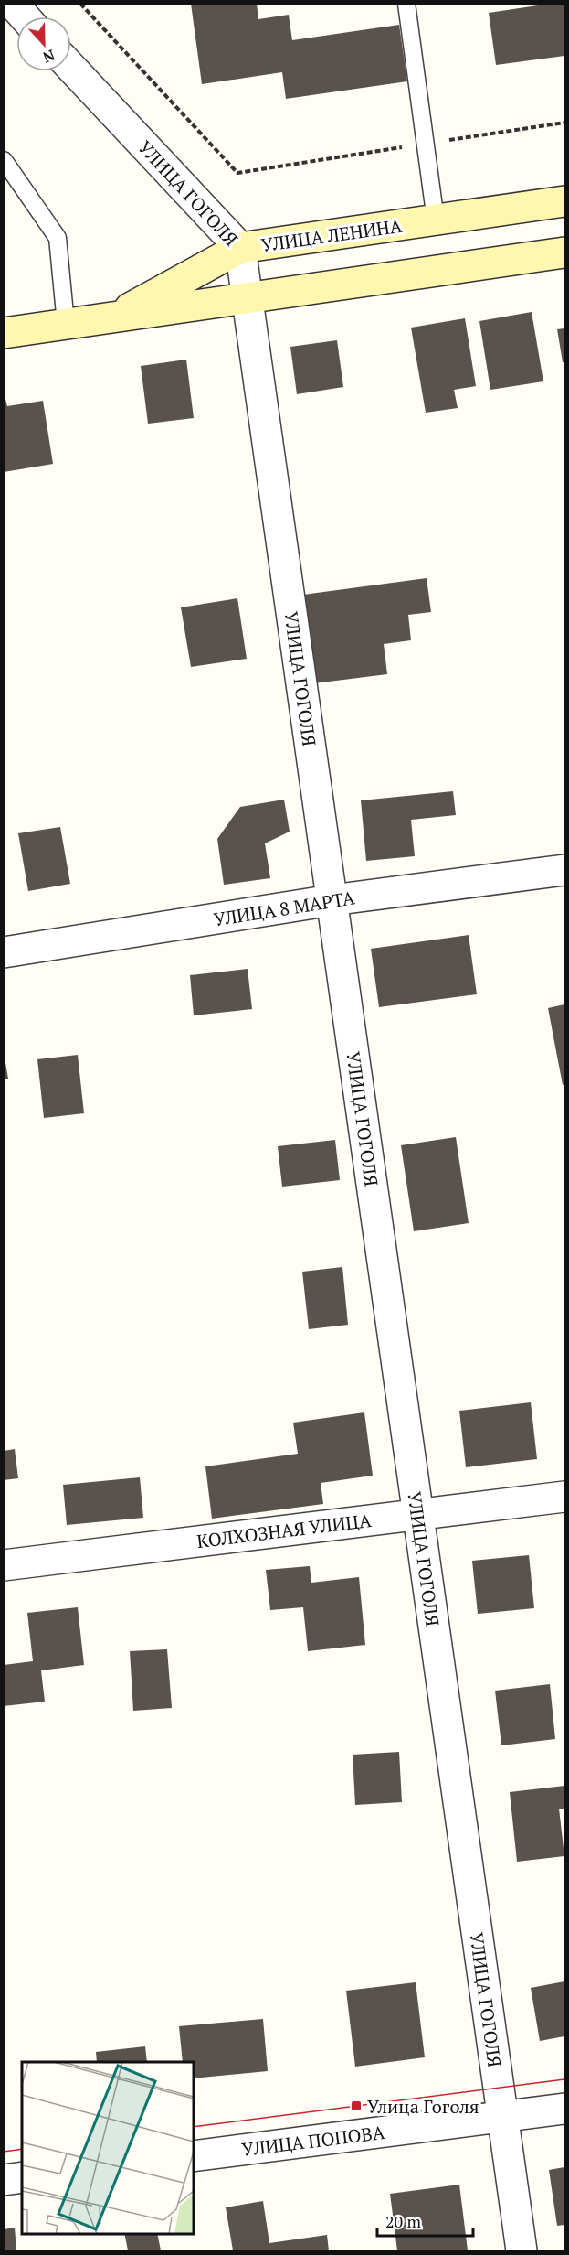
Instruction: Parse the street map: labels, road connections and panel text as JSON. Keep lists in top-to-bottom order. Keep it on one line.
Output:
{"streets":{"main road":["УЛИЦА ЛЕНИНА"],"street":["УЛИЦА ГОГОЛЯ","УЛИЦА 8 МАРТА","КОЛХОЗНАЯ УЛИЦА","УЛИЦА ПОПОВА"]},"crossings":[["УЛИЦА ГОГОЛЯ","УЛИЦА ЛЕНИНА"],["УЛИЦА ГОГОЛЯ","УЛИЦА 8 МАРТА"],["УЛИЦА ГОГОЛЯ","КОЛХОЗНАЯ УЛИЦА"],["УЛИЦА ГОГОЛЯ","УЛИЦА ПОПОВА"]],"places":{"transit":["Улица Гоголя"]},"scale_bar":"20 m","north":"bottom"}
